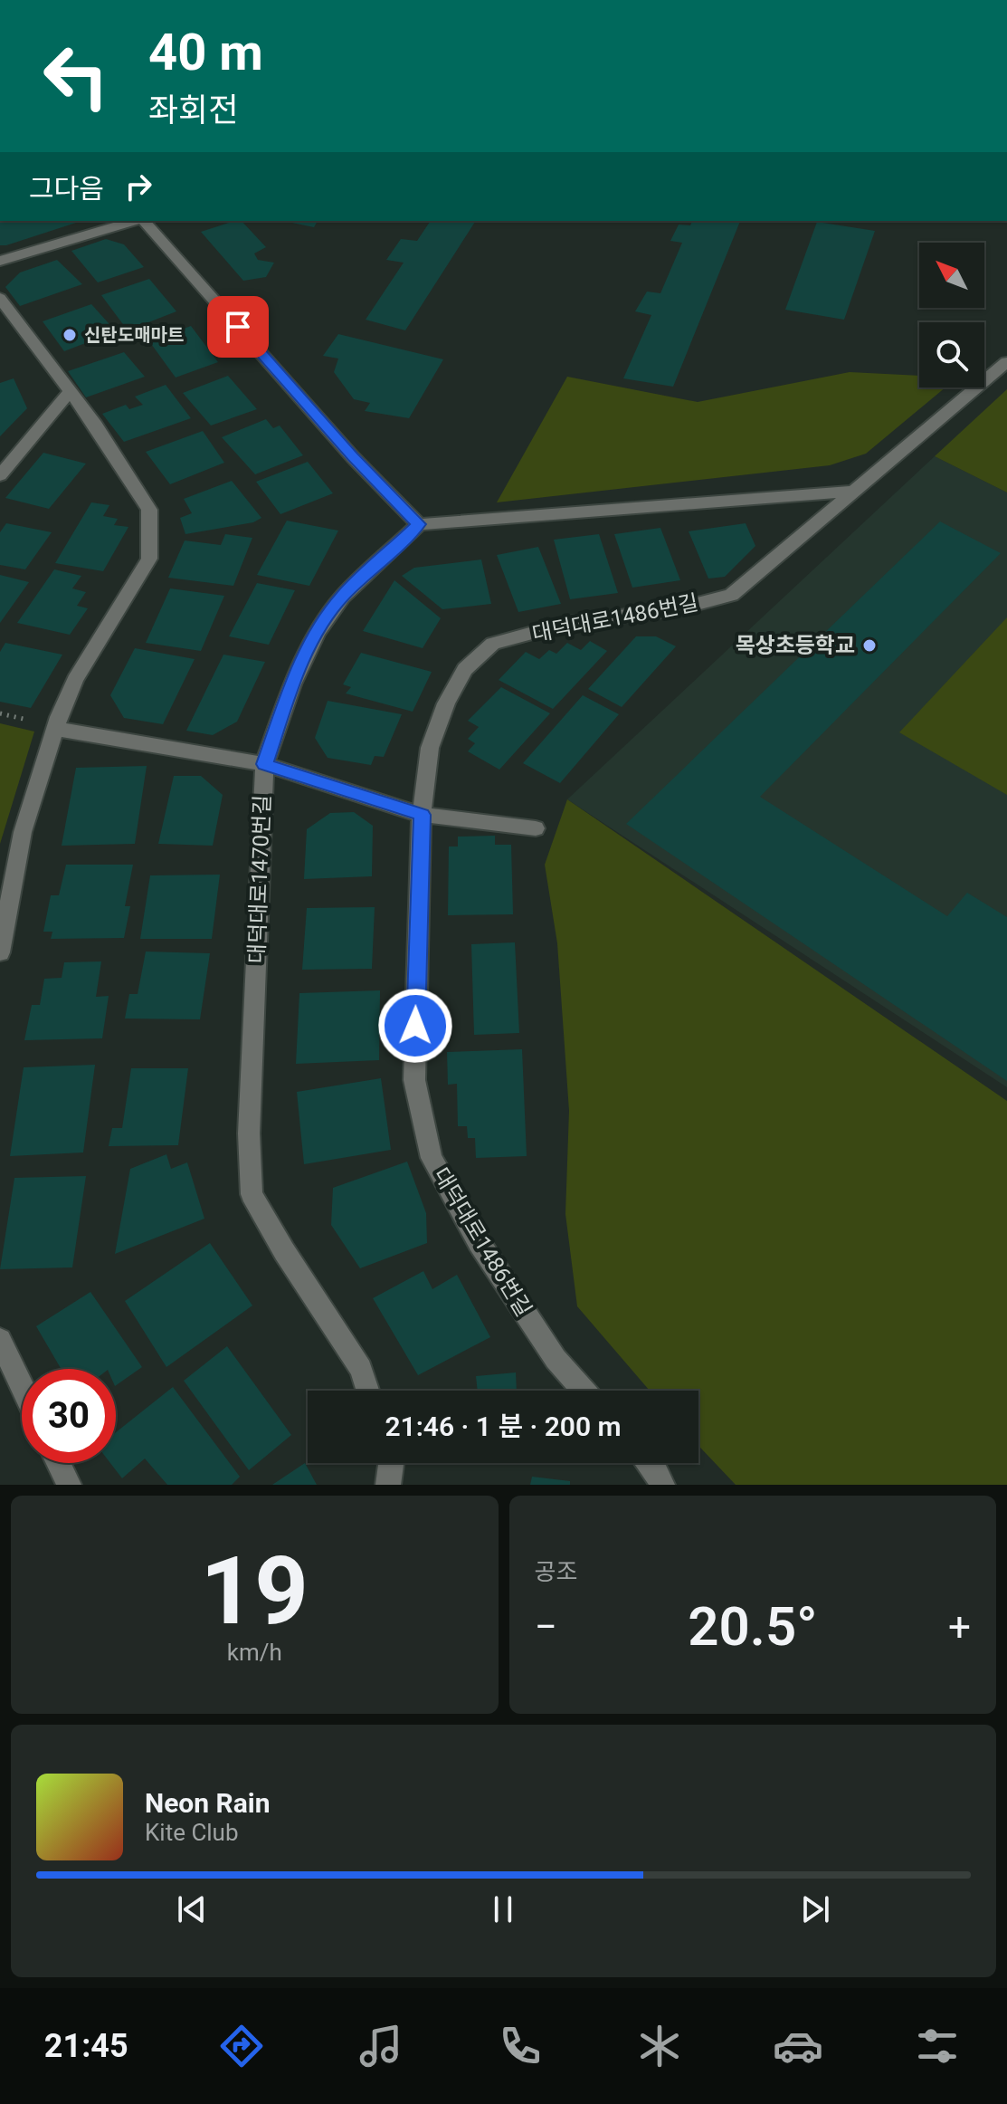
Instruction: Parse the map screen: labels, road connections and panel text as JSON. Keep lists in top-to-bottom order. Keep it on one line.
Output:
{"streets":{"street":["대덕대로1486번길","대덕대로1470번길"]},"places":["신탄도매마트","목상초등학교"],"north":"top left","page":{"turn":["40 m","좌회전"],"then":"그다음","limit":"30","trip":"21:46 · 1 분 · 200 m","tile":[["19","km/h"],"공조"],"heat":["−","20.5°","+"],"song":["Neon Rain","Kite Club"],"tabs":"21:45"}}
